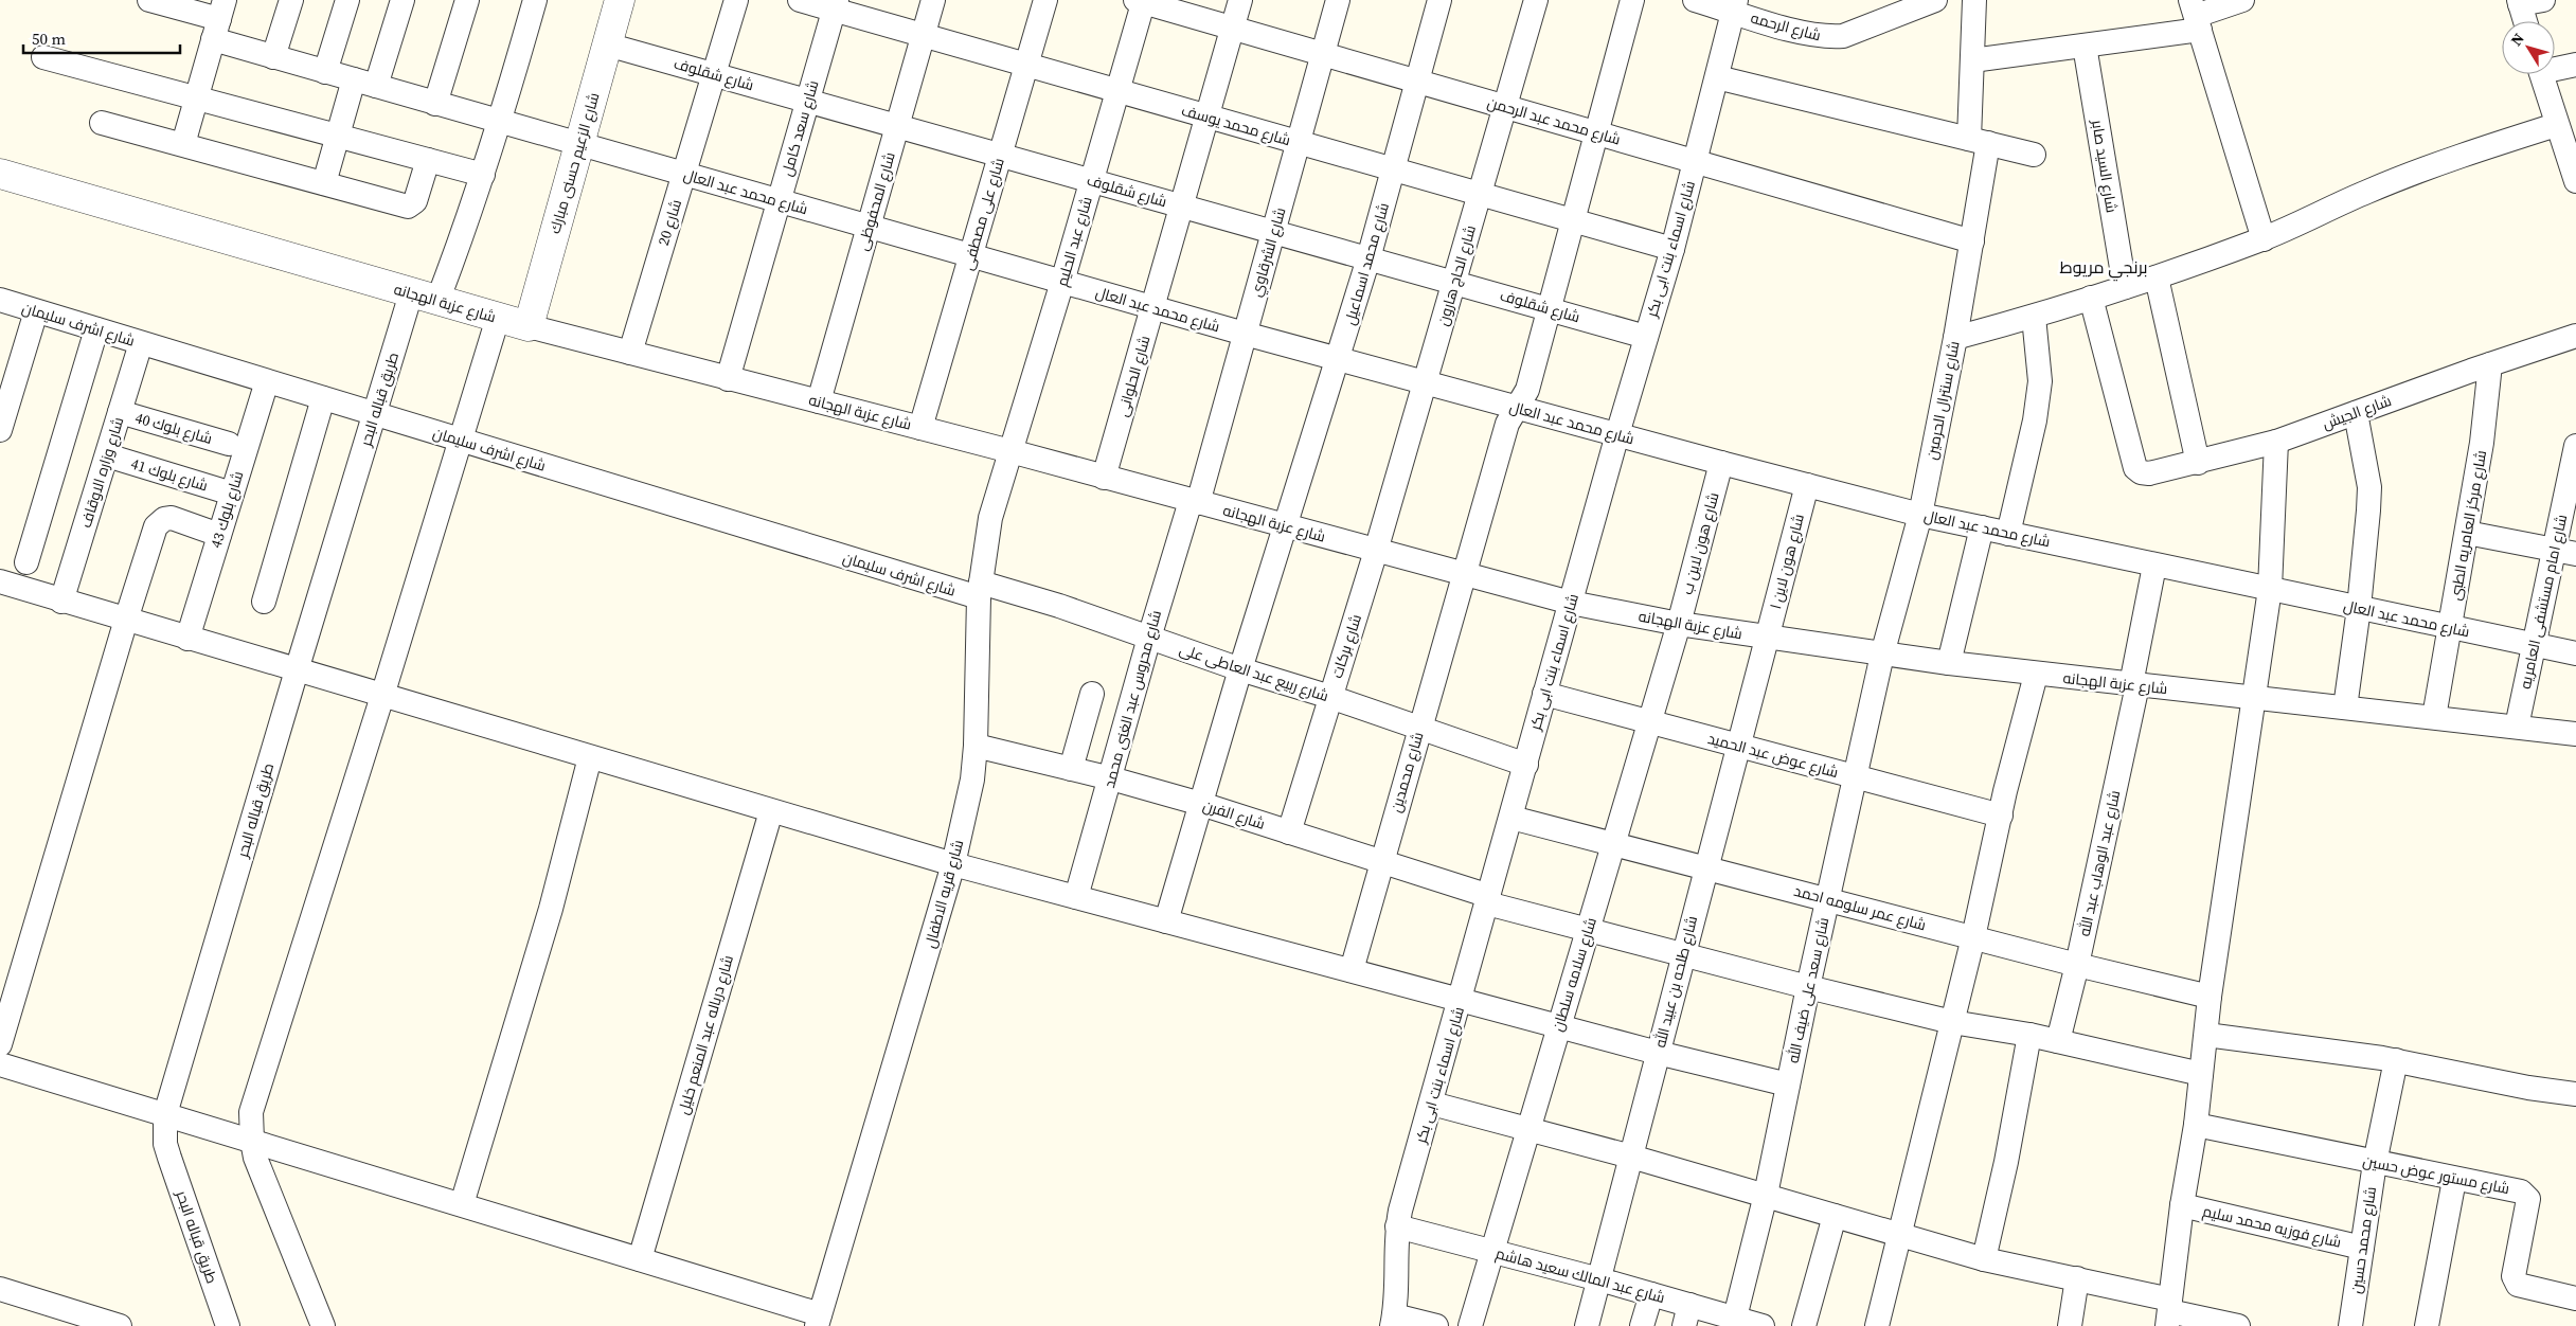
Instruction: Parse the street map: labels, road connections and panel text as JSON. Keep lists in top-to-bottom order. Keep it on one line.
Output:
{"streets":{"street":["شارع الرحمه","شارع شقلوف","شارع محمد عبد الرحمن","شارع محمد يوسف","شارع سعد كامل","شارع الزعيم حسنى مبارك","شارع السيد صابر","شارع محمد عبد العال","شارع المحفوظى","شارع على مصطفى","شارع 20","شارع عبد الحليم","شارع اسماء بنت ابى بكر","شارع الشرقاوي","شارع محمد اسماعيل","شارع الحاج هارون","شارع عزبة الهجانه","شارع اشرف سليمان","شارع الحلوانى","طريق قباله البحر","شارع سنترال الحرمين","شارع الجيش","شارع بلوك 40","شارع وزاره الاوقاف","شارع بلوك 41","شارع بلوك 43","شارع مركز العامريه الطبى","شارع هون لاين ب","شارع هون لاين ا","شارع امام مستشفى العامريه","شارع بركات","شارع ربيع عبد العاطى على","شارع محروس عبد الغنى محمد","شارع عوض عبد الحميد","شارع محمدين","شارع الفرن","شارع عبد الوهاب عبد الله","شارع قريه الاطفال","شارع عمر سلومه احمد","شارع سلامه سلطان","شارع طلحه بن عبيد الله","شارع سعد على ضيف الله","شارع درباله عبد المنعم خليل","شارع مستور عوض حسين","شارع فوزيه محمد سليم","شارع محمد حسين","شارع عبد المالك سعيد هاشم"]},"crossings":[["شارع الرحمه","شارع اسماء بنت ابى بكر"],["شارع شقلوف","شارع سعد كامل"],["شارع شقلوف","شارع الزعيم حسنى مبارك"],["شارع شقلوف","شارع المحفوظى"],["شارع شقلوف","شارع على مصطفى"],["شارع شقلوف","شارع 20"],["شارع شقلوف","شارع عبد الحليم"],["شارع شقلوف","شارع اسماء بنت ابى بكر"],["شارع شقلوف","شارع الشرقاوي"],["شارع شقلوف","شارع محمد اسماعيل"],["شارع شقلوف","شارع الحاج هارون"],["شارع شقلوف","شارع الحلوانى"],["شارع شقلوف","شارع محمدين"],["شارع محمد عبد الرحمن","شارع عبد الحليم"],["شارع محمد عبد الرحمن","شارع اسماء بنت ابى بكر"],["شارع محمد عبد الرحمن","شارع الشرقاوي"],["شارع محمد عبد الرحمن","شارع محمد اسماعيل"],["شارع محمد عبد الرحمن","شارع الحاج هارون"],["شارع محمد عبد الرحمن","شارع الحلوانى"],["شارع محمد عبد الرحمن","شارع سنترال الحرمين"],["شارع محمد عبد الرحمن","شارع محمدين"],["شارع محمد يوسف","شارع سعد كامل"],["شارع محمد يوسف","شارع المحفوظى"],["شارع محمد يوسف","شارع على مصطفى"],["شارع محمد يوسف","شارع عبد الحليم"],["شارع محمد يوسف","شارع اسماء بنت ابى بكر"],["شارع محمد يوسف","شارع الشرقاوي"],["شارع محمد يوسف","شارع محمد اسماعيل"],["شارع محمد يوسف","شارع الحاج هارون"],["شارع محمد يوسف","شارع الحلوانى"],["شارع محمد يوسف","شارع محمدين"],["شارع سعد كامل","شارع محمد عبد العال"],["شارع سعد كامل","شارع عزبة الهجانه"],["شارع الزعيم حسنى مبارك","شارع محمد عبد العال"],["شارع الزعيم حسنى مبارك","شارع عزبة الهجانه"],["شارع محمد عبد العال","شارع المحفوظى"],["شارع محمد عبد العال","شارع على مصطفى"],["شارع محمد عبد العال","شارع 20"],["شارع محمد عبد العال","شارع عبد الحليم"],["شارع محمد عبد العال","شارع اسماء بنت ابى بكر"],["شارع محمد عبد العال","شارع الشرقاوي"],["شارع محمد عبد العال","شارع محمد اسماعيل"],["شارع محمد عبد العال","شارع الحاج هارون"],["شارع محمد عبد العال","شارع الحلوانى"],["شارع محمد عبد العال","طريق قباله البحر"],["شارع محمد عبد العال","شارع سنترال الحرمين"],["شارع محمد عبد العال","شارع مركز العامريه الطبى"],["شارع محمد عبد العال","شارع هون لاين ب"],["شارع محمد عبد العال","شارع هون لاين ا"],["شارع محمد عبد العال","شارع امام مستشفى العامريه"],["شارع محمد عبد العال","شارع محمدين"],["شارع محمد عبد العال","شارع عبد الوهاب عبد الله"],["شارع المحفوظى","شارع عزبة الهجانه"],["شارع على مصطفى","شارع عزبة الهجانه"],["شارع 20","شارع عزبة الهجانه"],["شارع عبد الحليم","شارع عزبة الهجانه"],["شارع عبد الحليم","شارع قريه الاطفال"],["شارع اسماء بنت ابى بكر","شارع عزبة الهجانه"],["شارع اسماء بنت ابى بكر","شارع ربيع عبد العاطى على"],["شارع اسماء بنت ابى بكر","شارع عوض عبد الحميد"],["شارع اسماء بنت ابى بكر","شارع الفرن"],["شارع اسماء بنت ابى بكر","شارع عمر سلومه احمد"],["شارع اسماء بنت ابى بكر","شارع عبد المالك سعيد هاشم"],["شارع الشرقاوي","شارع عزبة الهجانه"],["شارع الشرقاوي","شارع محروس عبد الغنى محمد"],["شارع محمد اسماعيل","شارع عزبة الهجانه"],["شارع محمد اسماعيل","شارع ربيع عبد العاطى على"],["شارع محمد اسماعيل","شارع الفرن"],["شارع الحاج هارون","شارع عزبة الهجانه"],["شارع الحاج هارون","شارع بركات"],["شارع عزبة الهجانه","شارع الحلوانى"],["شارع عزبة الهجانه","طريق قباله البحر"],["شارع عزبة الهجانه","شارع سنترال الحرمين"],["شارع عزبة الهجانه","شارع مركز العامريه الطبى"],["شارع عزبة الهجانه","شارع هون لاين ب"],["شارع عزبة الهجانه","شارع هون لاين ا"],["شارع عزبة الهجانه","شارع امام مستشفى العامريه"],["شارع عزبة الهجانه","شارع بركات"],["شارع عزبة الهجانه","شارع محروس عبد الغنى محمد"],["شارع عزبة الهجانه","شارع محمدين"],["شارع عزبة الهجانه","شارع عبد الوهاب عبد الله"],["شارع عزبة الهجانه","شارع قريه الاطفال"],["شارع عزبة الهجانه","شارع سلامه سلطان"],["شارع عزبة الهجانه","شارع طلحه بن عبيد الله"],["شارع عزبة الهجانه","شارع سعد على ضيف الله"],["شارع اشرف سليمان","طريق قباله البحر"],["شارع اشرف سليمان","شارع وزاره الاوقاف"],["شارع اشرف سليمان","شارع بلوك 43"],["شارع اشرف سليمان","شارع ربيع عبد العاطى على"],["شارع اشرف سليمان","شارع قريه الاطفال"],["شارع سنترال الحرمين","شارع سعد على ضيف الله"],["شارع الجيش","شارع مركز العامريه الطبى"],["شارع بلوك 40","شارع وزاره الاوقاف"],["شارع وزاره الاوقاف","شارع بلوك 41"],["شارع بلوك 41","شارع بلوك 43"],["شارع هون لاين ب","شارع سلامه سلطان"],["شارع هون لاين ا","شارع طلحه بن عبيد الله"],["شارع بركات","شارع ربيع عبد العاطى على"],["شارع بركات","شارع الفرن"],["شارع ربيع عبد العاطى على","شارع محروس عبد الغنى محمد"],["شارع ربيع عبد العاطى على","شارع محمدين"],["شارع ربيع عبد العاطى على","شارع قريه الاطفال"],["شارع محروس عبد الغنى محمد","شارع الفرن"],["شارع عوض عبد الحميد","شارع سلامه سلطان"],["شارع عوض عبد الحميد","شارع طلحه بن عبيد الله"],["شارع عوض عبد الحميد","شارع سعد على ضيف الله"],["شارع محمدين","شارع الفرن"],["شارع الفرن","شارع عبد الوهاب عبد الله"],["شارع الفرن","شارع قريه الاطفال"],["شارع الفرن","شارع سلامه سلطان"],["شارع الفرن","شارع طلحه بن عبيد الله"],["شارع الفرن","شارع سعد على ضيف الله"],["شارع عبد الوهاب عبد الله","شارع عمر سلومه احمد"],["شارع عمر سلومه احمد","شارع سلامه سلطان"],["شارع عمر سلومه احمد","شارع طلحه بن عبيد الله"],["شارع عمر سلومه احمد","شارع سعد على ضيف الله"],["شارع سلامه سلطان","شارع عبد المالك سعيد هاشم"],["شارع طلحه بن عبيد الله","شارع عبد المالك سعيد هاشم"],["شارع سعد على ضيف الله","شارع عبد المالك سعيد هاشم"],["شارع مستور عوض حسين","شارع محمد حسين"],["شارع فوزيه محمد سليم","شارع محمد حسين"]],"districts":["برنجي مريوط"],"scale_bar":"50 m","north":"top left"}
